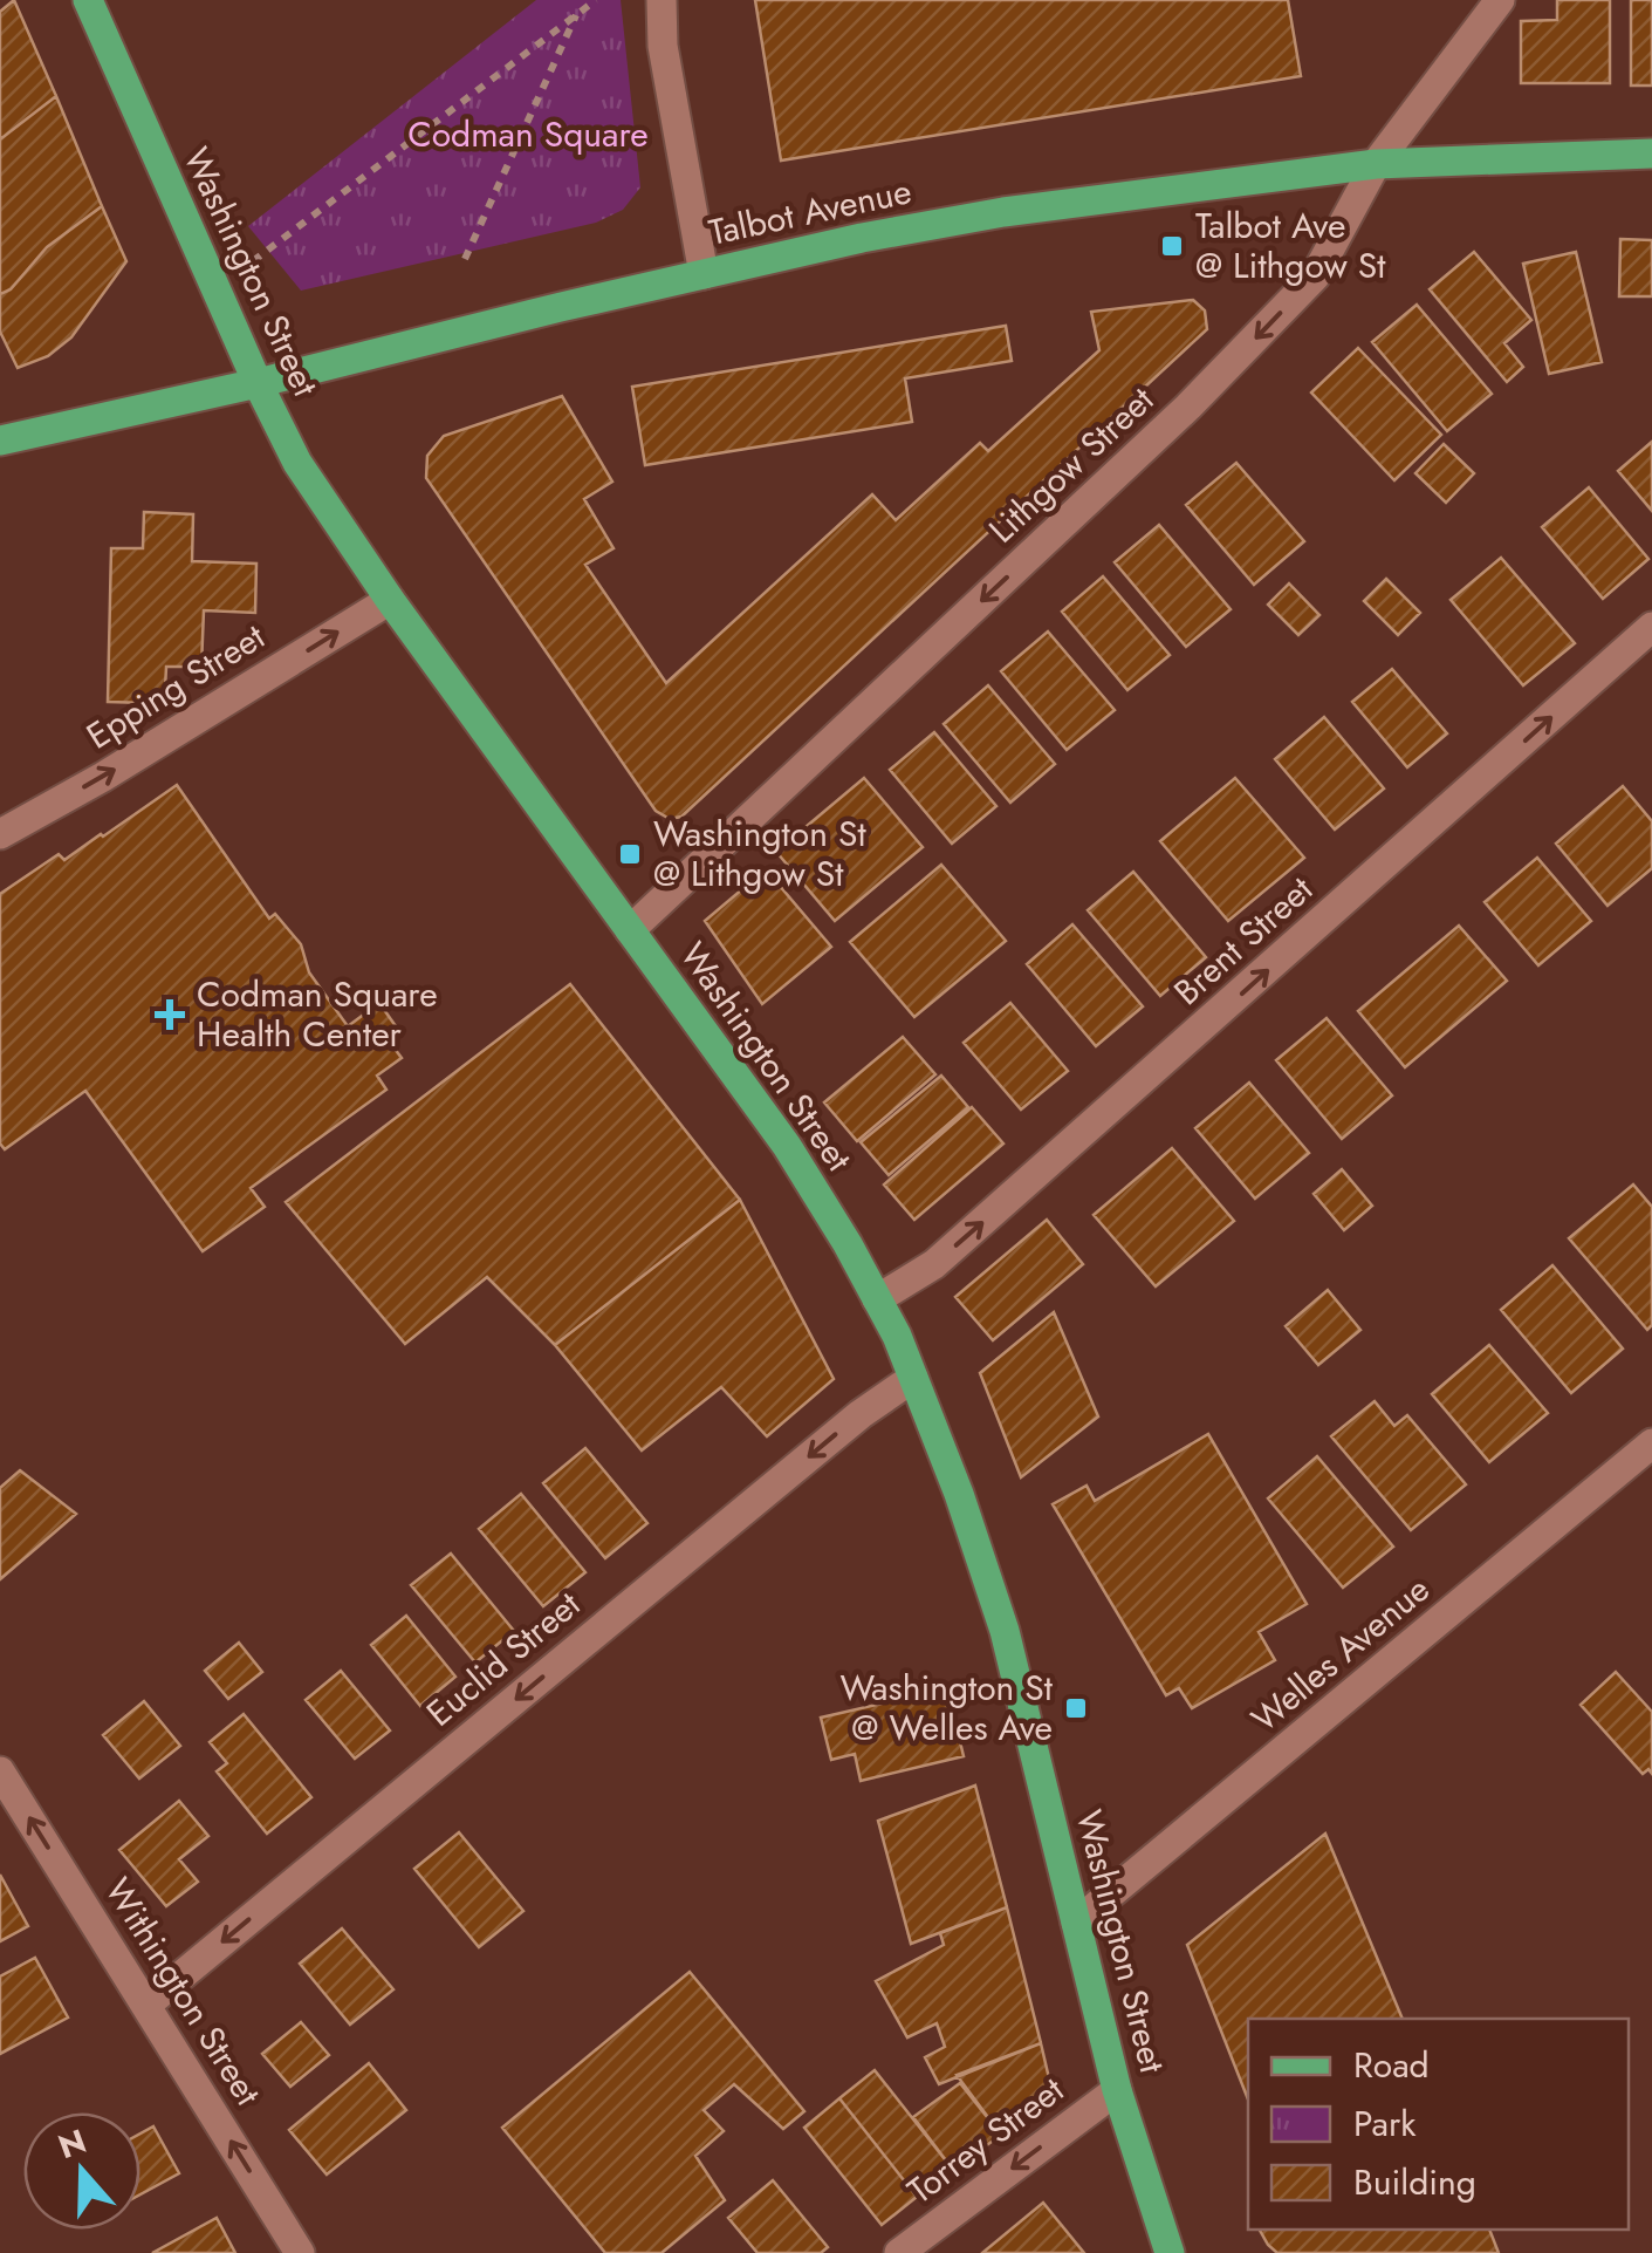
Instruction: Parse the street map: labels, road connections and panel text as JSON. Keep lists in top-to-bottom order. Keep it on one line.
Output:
{"streets":{"main road":["Talbot Avenue","Washington Street"],"street":["Lithgow Street","Epping Street","Brent Street","Welles Avenue","Euclid Street","Withington Street","Torrey Street"]},"crossings":[["Talbot Avenue","Washington Street"],["Talbot Avenue","Lithgow Street"],["Washington Street","Lithgow Street"],["Washington Street","Epping Street"],["Washington Street","Brent Street"],["Washington Street","Welles Avenue"],["Washington Street","Euclid Street"],["Washington Street","Torrey Street"],["Euclid Street","Withington Street"]],"one_way":["Lithgow Street","Epping Street","Brent Street","Euclid Street","Withington Street","Torrey Street"],"parks":["Codman Square"],"places":{"transit":["Talbot Ave @ Lithgow St","Washington St @ Lithgow St","Washington St @ Welles Ave"],"health":["Codman Square Health Center"]},"legend":["Road","Park","Building"],"north":"top"}
